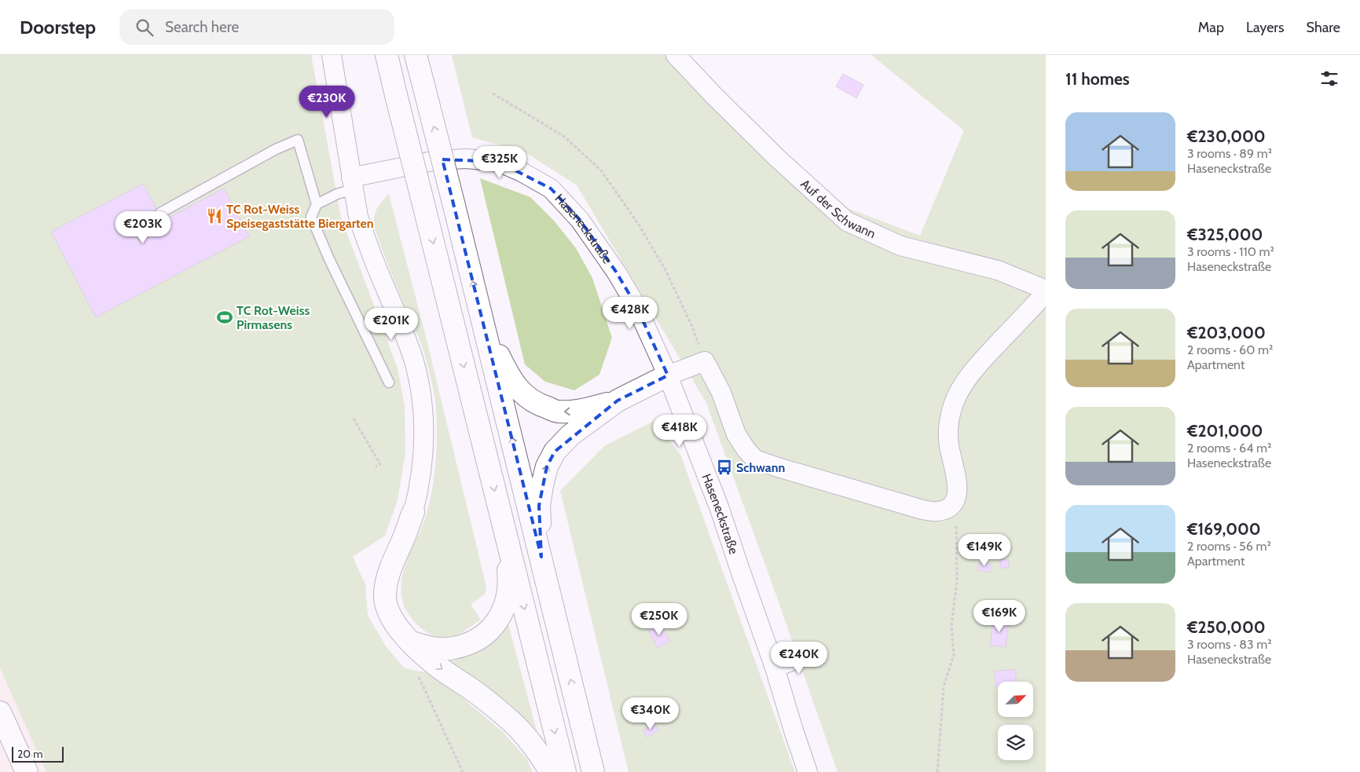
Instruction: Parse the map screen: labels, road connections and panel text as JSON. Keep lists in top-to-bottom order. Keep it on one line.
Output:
{"streets":{"street":["Auf der Schwann","Haseneckstraße"]},"places":{"restaurant":["TC Rot-Weiss Speisegaststätte Biergarten"],"sports":["TC Rot-Weiss Pirmasens"],"bus stop":["Schwann"]},"scale_bar":"20 m","north":"top right","page":{"header":"Doorstep","search":"Search here","nav":["Map","Layers","Share"],"heading":"11 homes","price":["€230K","€325K","€203K","€428K","€201K","€418K","€149K","€169K","€250K","€240K","€340K"],"list":[{"name":"€230,000","note":"3 rooms · 89 m² · Haseneckstraße"},{"name":"€325,000","note":"3 rooms · 110 m² · Haseneckstraße"},{"name":"€203,000","note":"2 rooms · 60 m² · Apartment"},{"name":"€201,000","note":"2 rooms · 64 m² · Haseneckstraße"},{"name":"€169,000","note":"2 rooms · 56 m² · Apartment"},{"name":"€250,000","note":"3 rooms · 83 m² · Haseneckstraße"}],"scale":"20 m"}}
